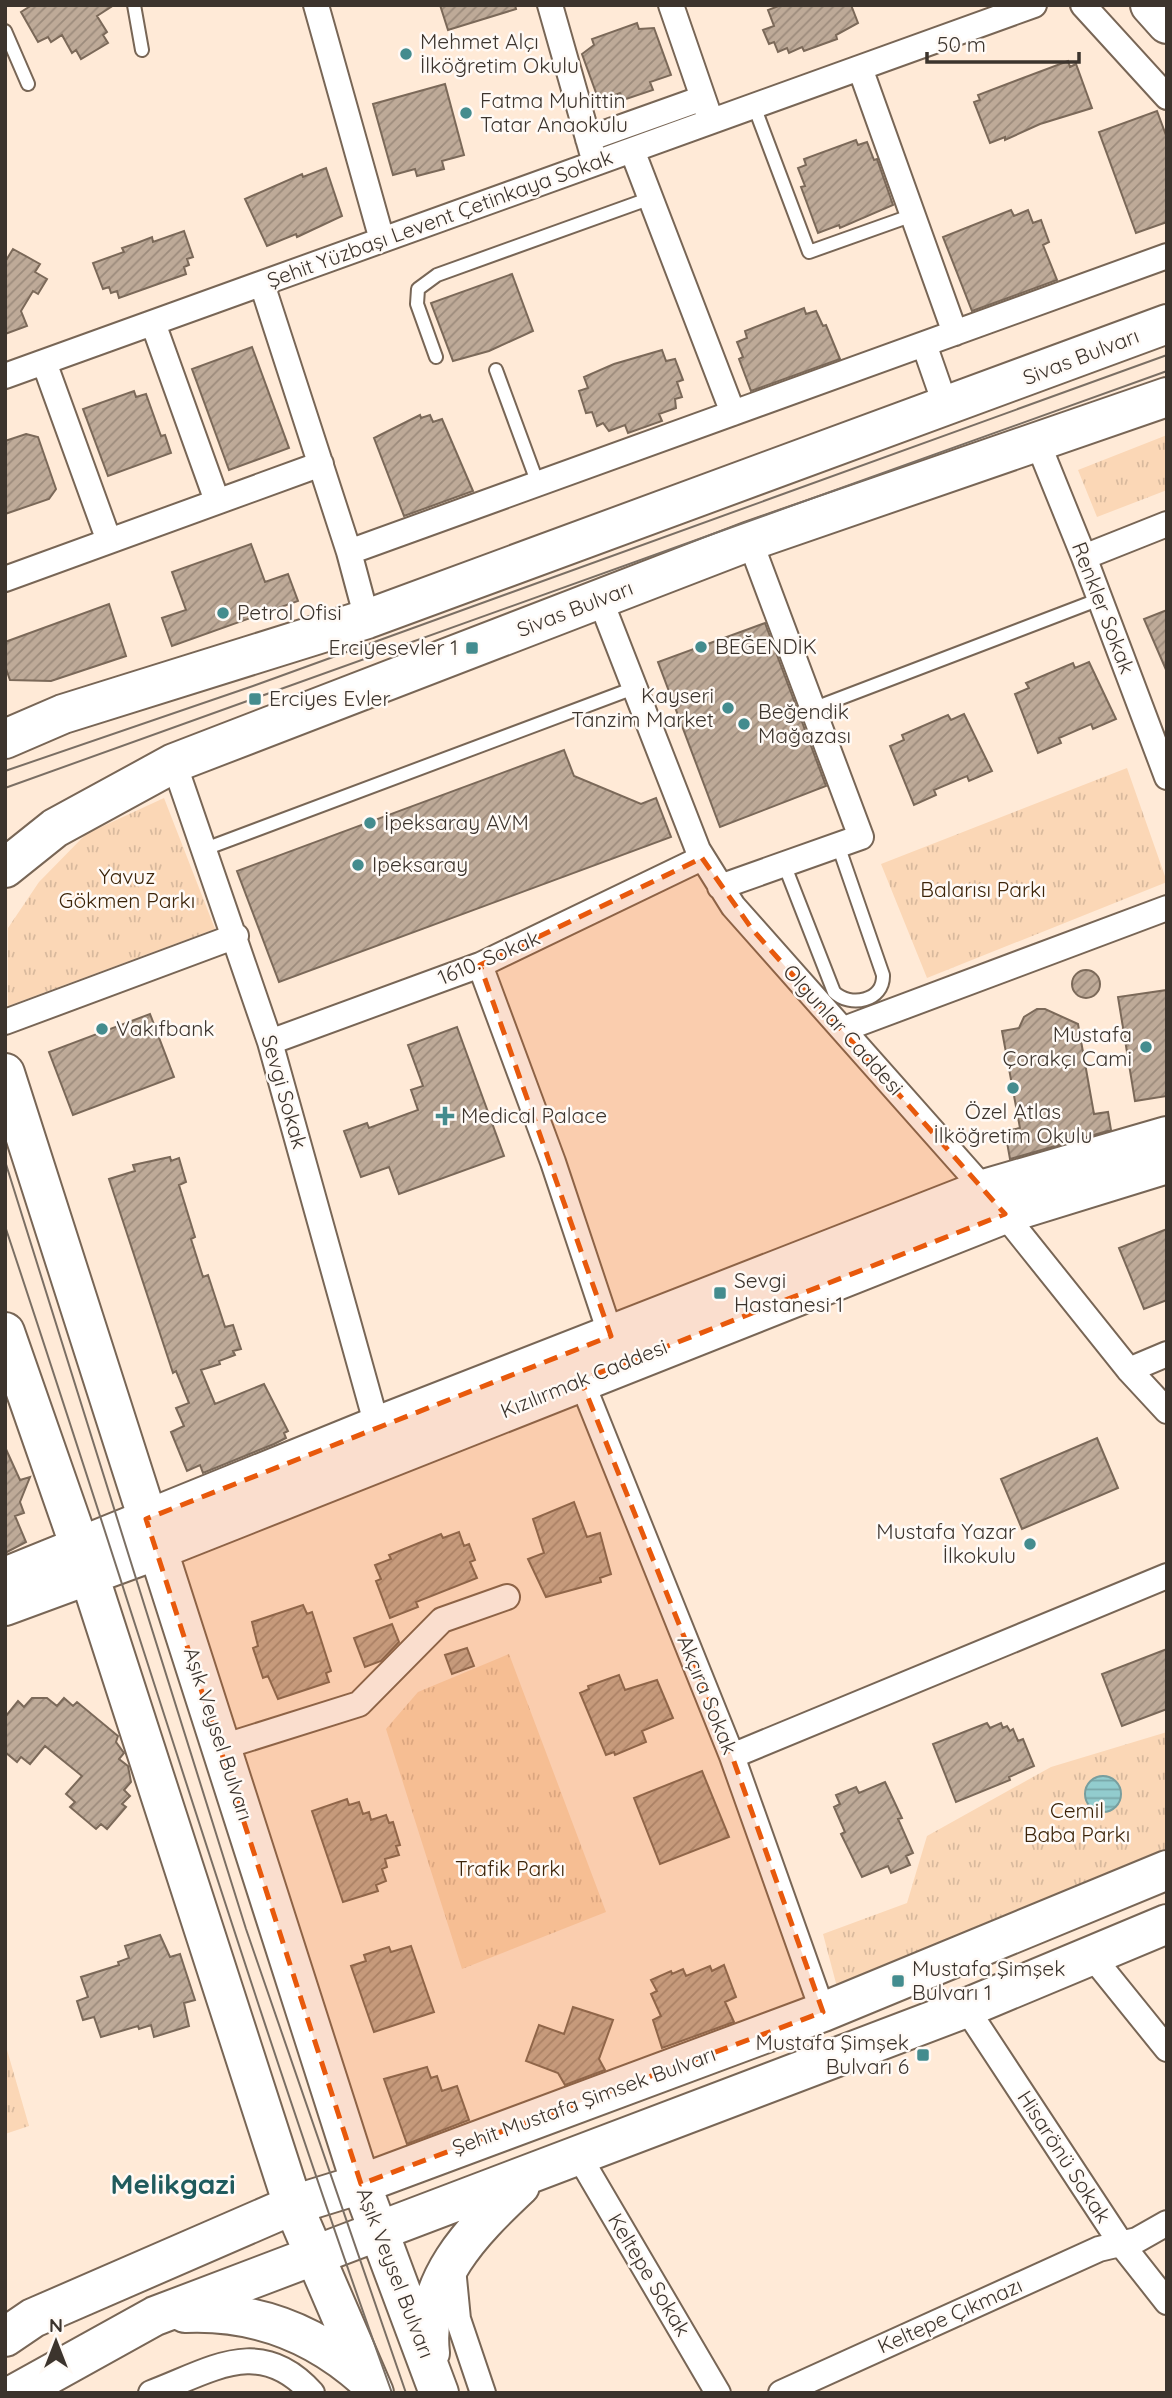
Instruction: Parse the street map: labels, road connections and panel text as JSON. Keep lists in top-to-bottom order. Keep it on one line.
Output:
{"streets":{"main road":["Sivas Bulvarı","Kızılırmak Caddesi","Aşık Veysel Bulvarı","Şehit Mustafa Şimsek Bulvarı"],"street":["Şehit Yüzbaşı Levent Çetinkaya Sokak","Renkler Sokak","1610. Sokak","Olgunlar Caddesi","Sevgi Sokak","Akçıra Sokak","Hisarönü Sokak","Keltepe Sokak","Keltepe Çıkmazı"]},"crossings":[["Sivas Bulvarı","Renkler Sokak"],["Sivas Bulvarı","Olgunlar Caddesi"],["Sivas Bulvarı","Sevgi Sokak"],["1610. Sokak","Olgunlar Caddesi"],["1610. Sokak","Sevgi Sokak"],["Olgunlar Caddesi","Kızılırmak Caddesi"],["Sevgi Sokak","Kızılırmak Caddesi"],["Kızılırmak Caddesi","Akçıra Sokak"],["Kızılırmak Caddesi","Aşık Veysel Bulvarı"],["Akçıra Sokak","Şehit Mustafa Şimsek Bulvarı"],["Aşık Veysel Bulvarı","Şehit Mustafa Şimsek Bulvarı"],["Hisarönü Sokak","Keltepe Çıkmazı"]],"districts":["Melikgazi"],"parks":["Yavuz Gökmen Parkı","Balarısı Parkı","Cemil Baba Parkı","Trafik Parkı"],"places":{"other":["Mehmet Alçı İlköğretim Okulu","Fatma Muhittin Tatar Anaokulu","Petrol Ofisi","BEĞENDİK","Kayseri Tanzim Market","Beğendik Mağazası","İpeksaray AVM","Ipeksaray","Vakıfbank","Mustafa Çorakçı Cami","Özel Atlas İlköğretim Okulu","Mustafa Yazar İlkokulu"],"transit":["Erciyesevler 1","Erciyes Evler","Sevgi Hastanesi 1","Mustafa Şimşek Bulvarı 1","Mustafa Şimşek Bulvarı 6"],"health":["Medical Palace"]},"scale_bar":"50 m","north":"top"}
